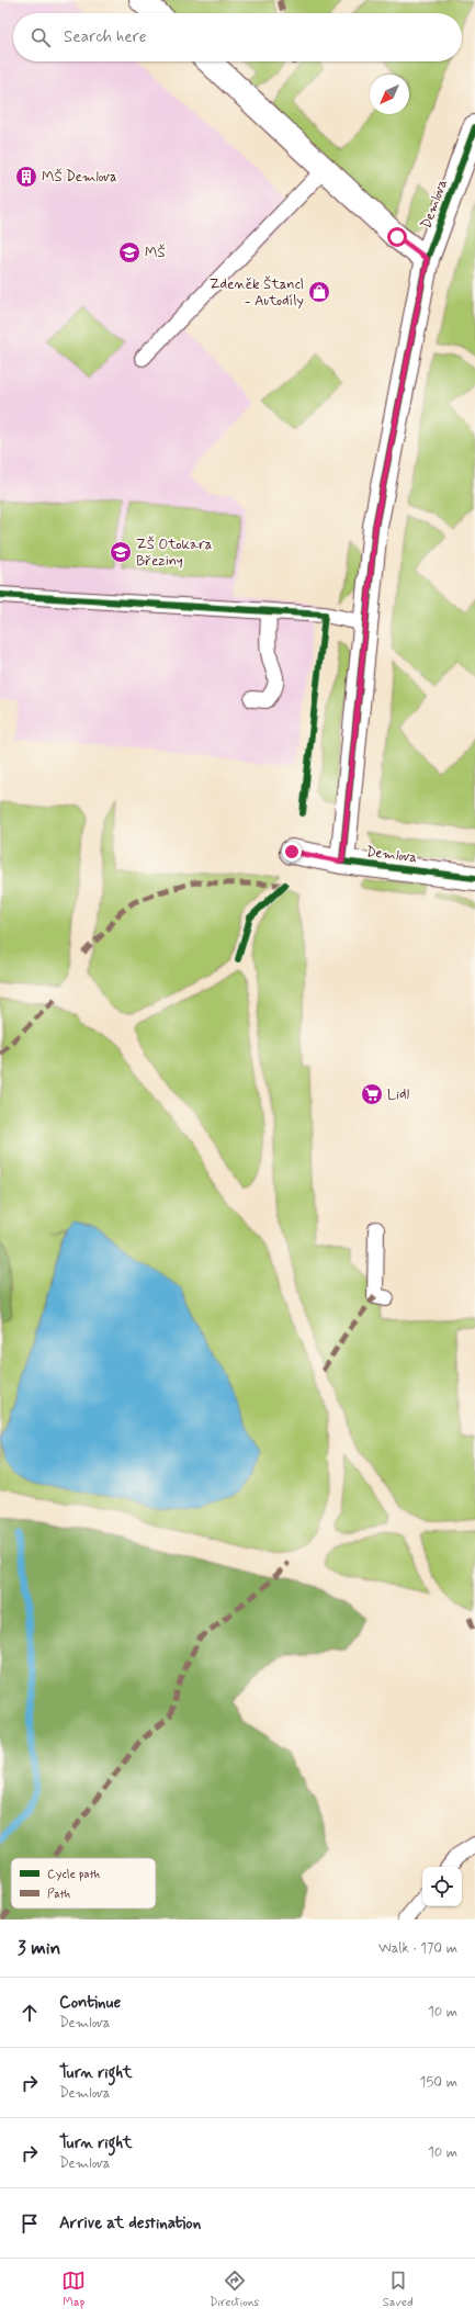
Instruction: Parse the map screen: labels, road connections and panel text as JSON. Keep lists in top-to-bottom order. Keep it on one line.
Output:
{"streets":{"street":["Demlova"]},"places":{"building":["MŠ Demlova"],"school or university":["MŠ","ZŠ Otokara Březiny"],"shop":["Zdeněk Štancl - Autodíly"],"supermarket":["Lidl"]},"legend":["Cycle path","Path"],"north":"bottom left","page":{"search":"Search here","heading":["3 min","Walk · 170 m"],"list":[["Continue","Demlova","10 m"],["Turn right","Demlova","150 m"],["Turn right","Demlova","10 m"],"Arrive at destination"],"nav":["Map","Directions","Saved"]}}
